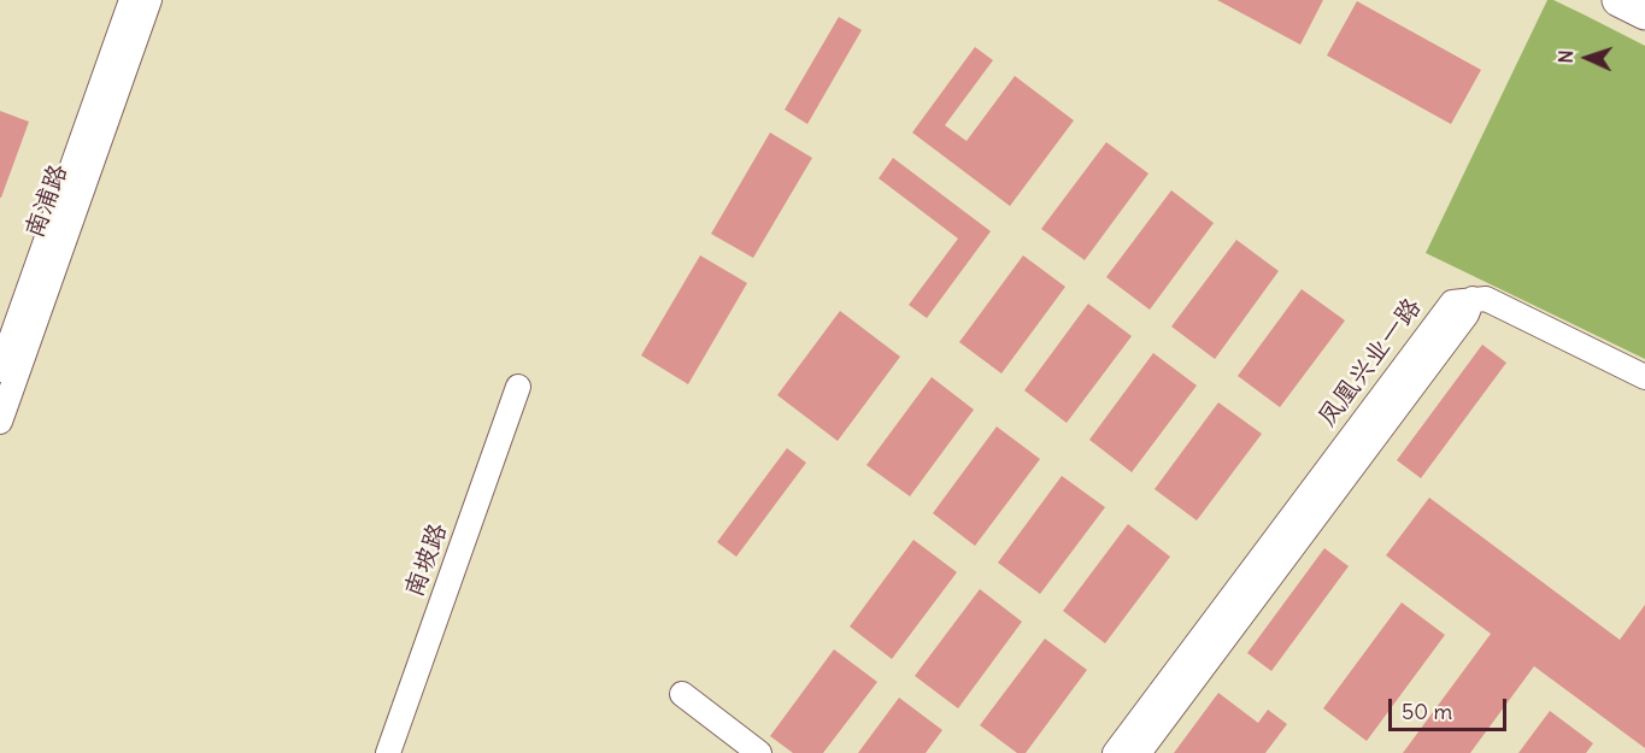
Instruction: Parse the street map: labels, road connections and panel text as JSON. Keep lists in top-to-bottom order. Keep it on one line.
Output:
{"streets":{"street":["南浦路","凤凰兴业一路","南坡路"]},"scale_bar":"50 m","north":"left"}
